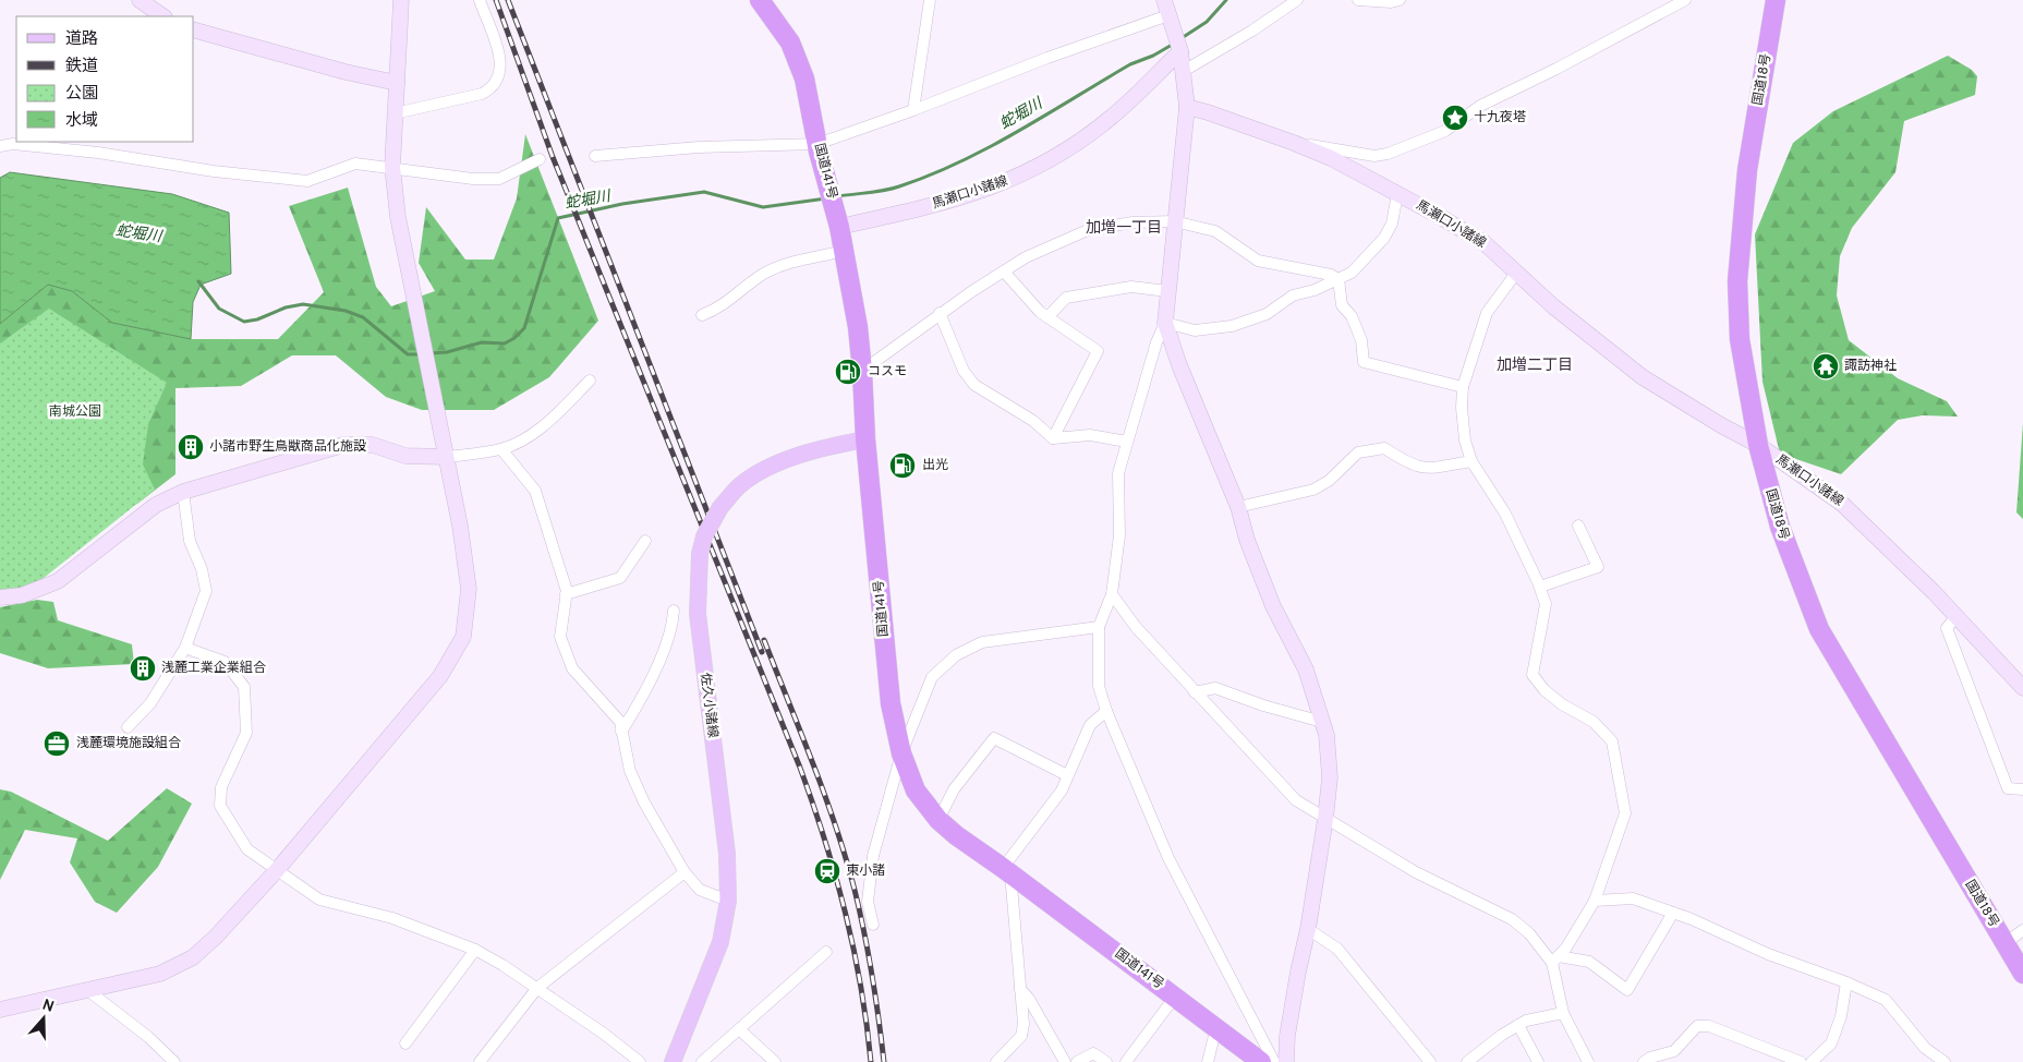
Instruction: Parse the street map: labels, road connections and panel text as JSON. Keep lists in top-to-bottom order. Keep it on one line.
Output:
{"streets":{"highway":["国道18号","国道141号"],"main road":["佐久小諸線"],"street":["馬瀬口小諸線"]},"crossings":[["国道18号","馬瀬口小諸線"],["国道141号","馬瀬口小諸線"],["国道141号","佐久小諸線"]],"districts":["加増一丁目","加増二丁目"],"water":["蛇堀川"],"parks":["南城公園"],"places":{"place":["十九夜塔"],"temple":["諏訪神社"],"fuel station":["コスモ","出光"],"building":["小諸市野生鳥獣商品化施設","浅麓工業企業組合"],"office":["浅麓環境施設組合"],"station":["東小諸"]},"legend":["道路","鉄道","公園","水域"],"north":"top"}
